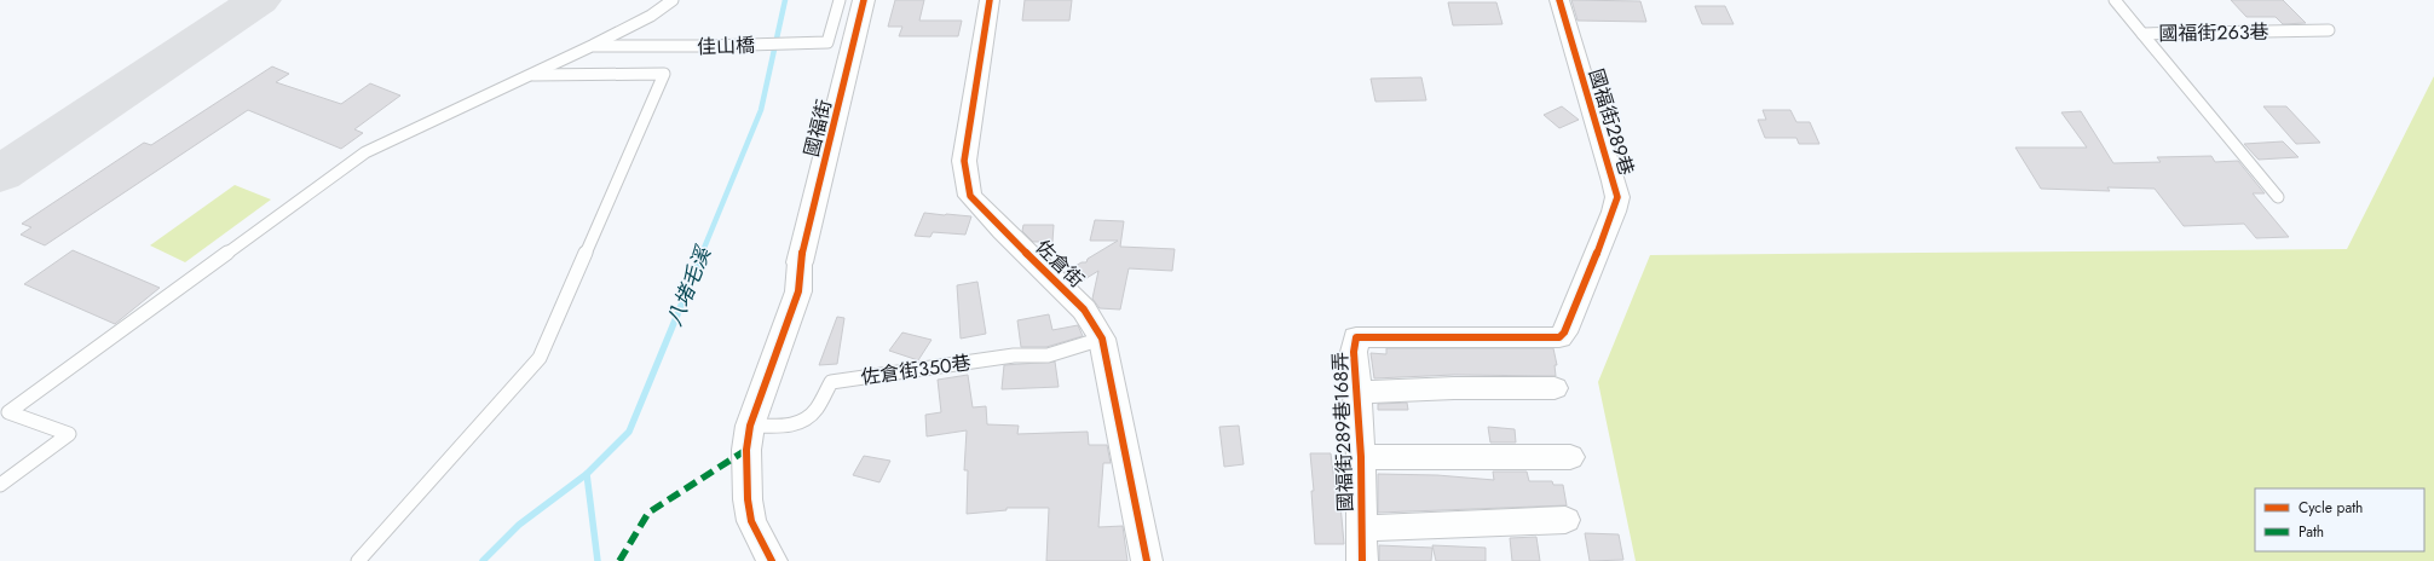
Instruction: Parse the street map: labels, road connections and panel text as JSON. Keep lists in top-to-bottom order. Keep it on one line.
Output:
{"streets":{"street":["國福街289巷","國福街","佐倉街","國福街289巷168弄"],"lane":["國福街263巷","佳山橋","佐倉街350巷"]},"crossings":[["國福街289巷","國福街289巷168弄"],["佐倉街","佐倉街350巷"]],"water":["八堵毛溪"],"legend":["Cycle path","Path"]}
